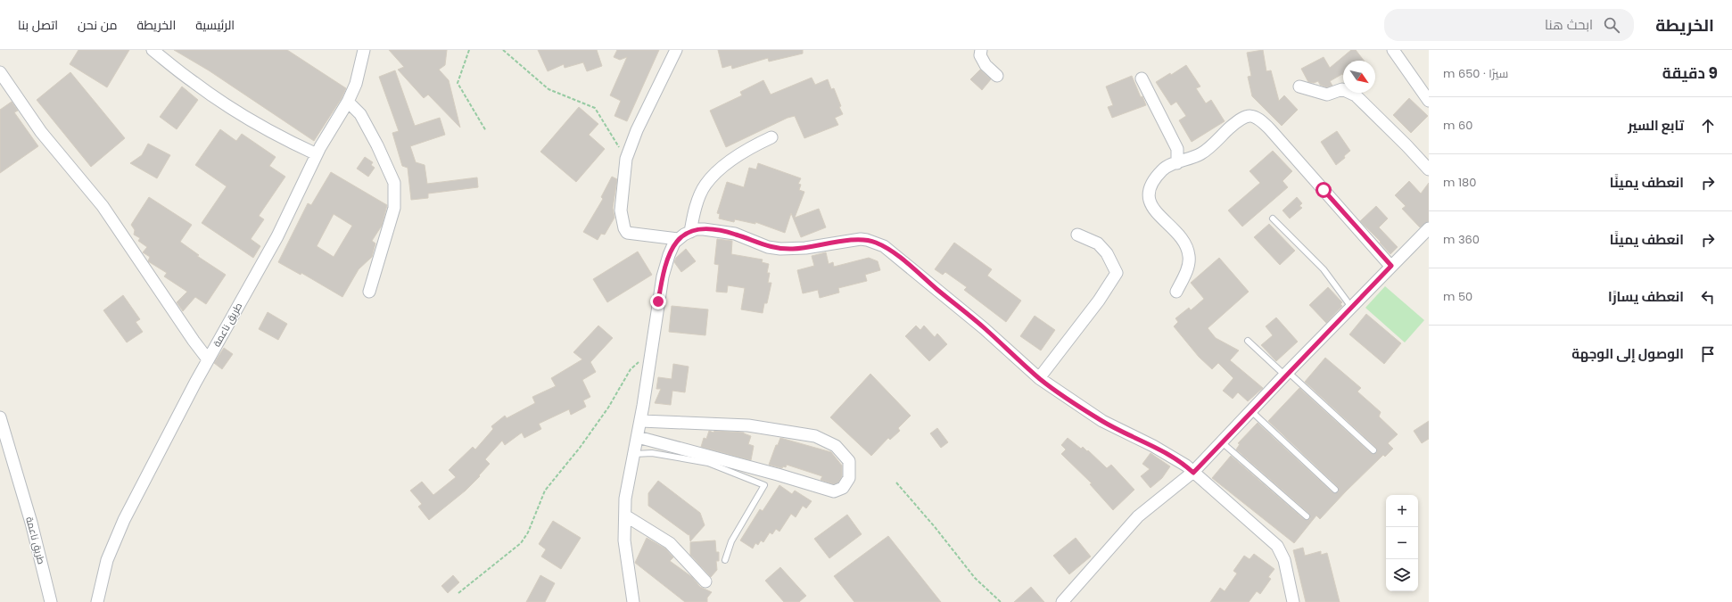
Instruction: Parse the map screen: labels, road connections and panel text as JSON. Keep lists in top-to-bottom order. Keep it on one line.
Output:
{"streets":{"street":["طريق ناعمة"]},"north":"bottom right","page":{"header":"الخريطة","search":"ابحث هنا","nav":["الرئيسية","الخريطة","من نحن","اتصل بنا"],"heading":["9 دقيقة","سيرًا · 650 m"],"list":[["تابع السير","60 m"],["انعطف يمينًا","180 m"],["انعطف يمينًا","360 m"],["انعطف يسارًا","50 m"],"الوصول إلى الوجهة"],"map_buttons":["+","−"]}}
